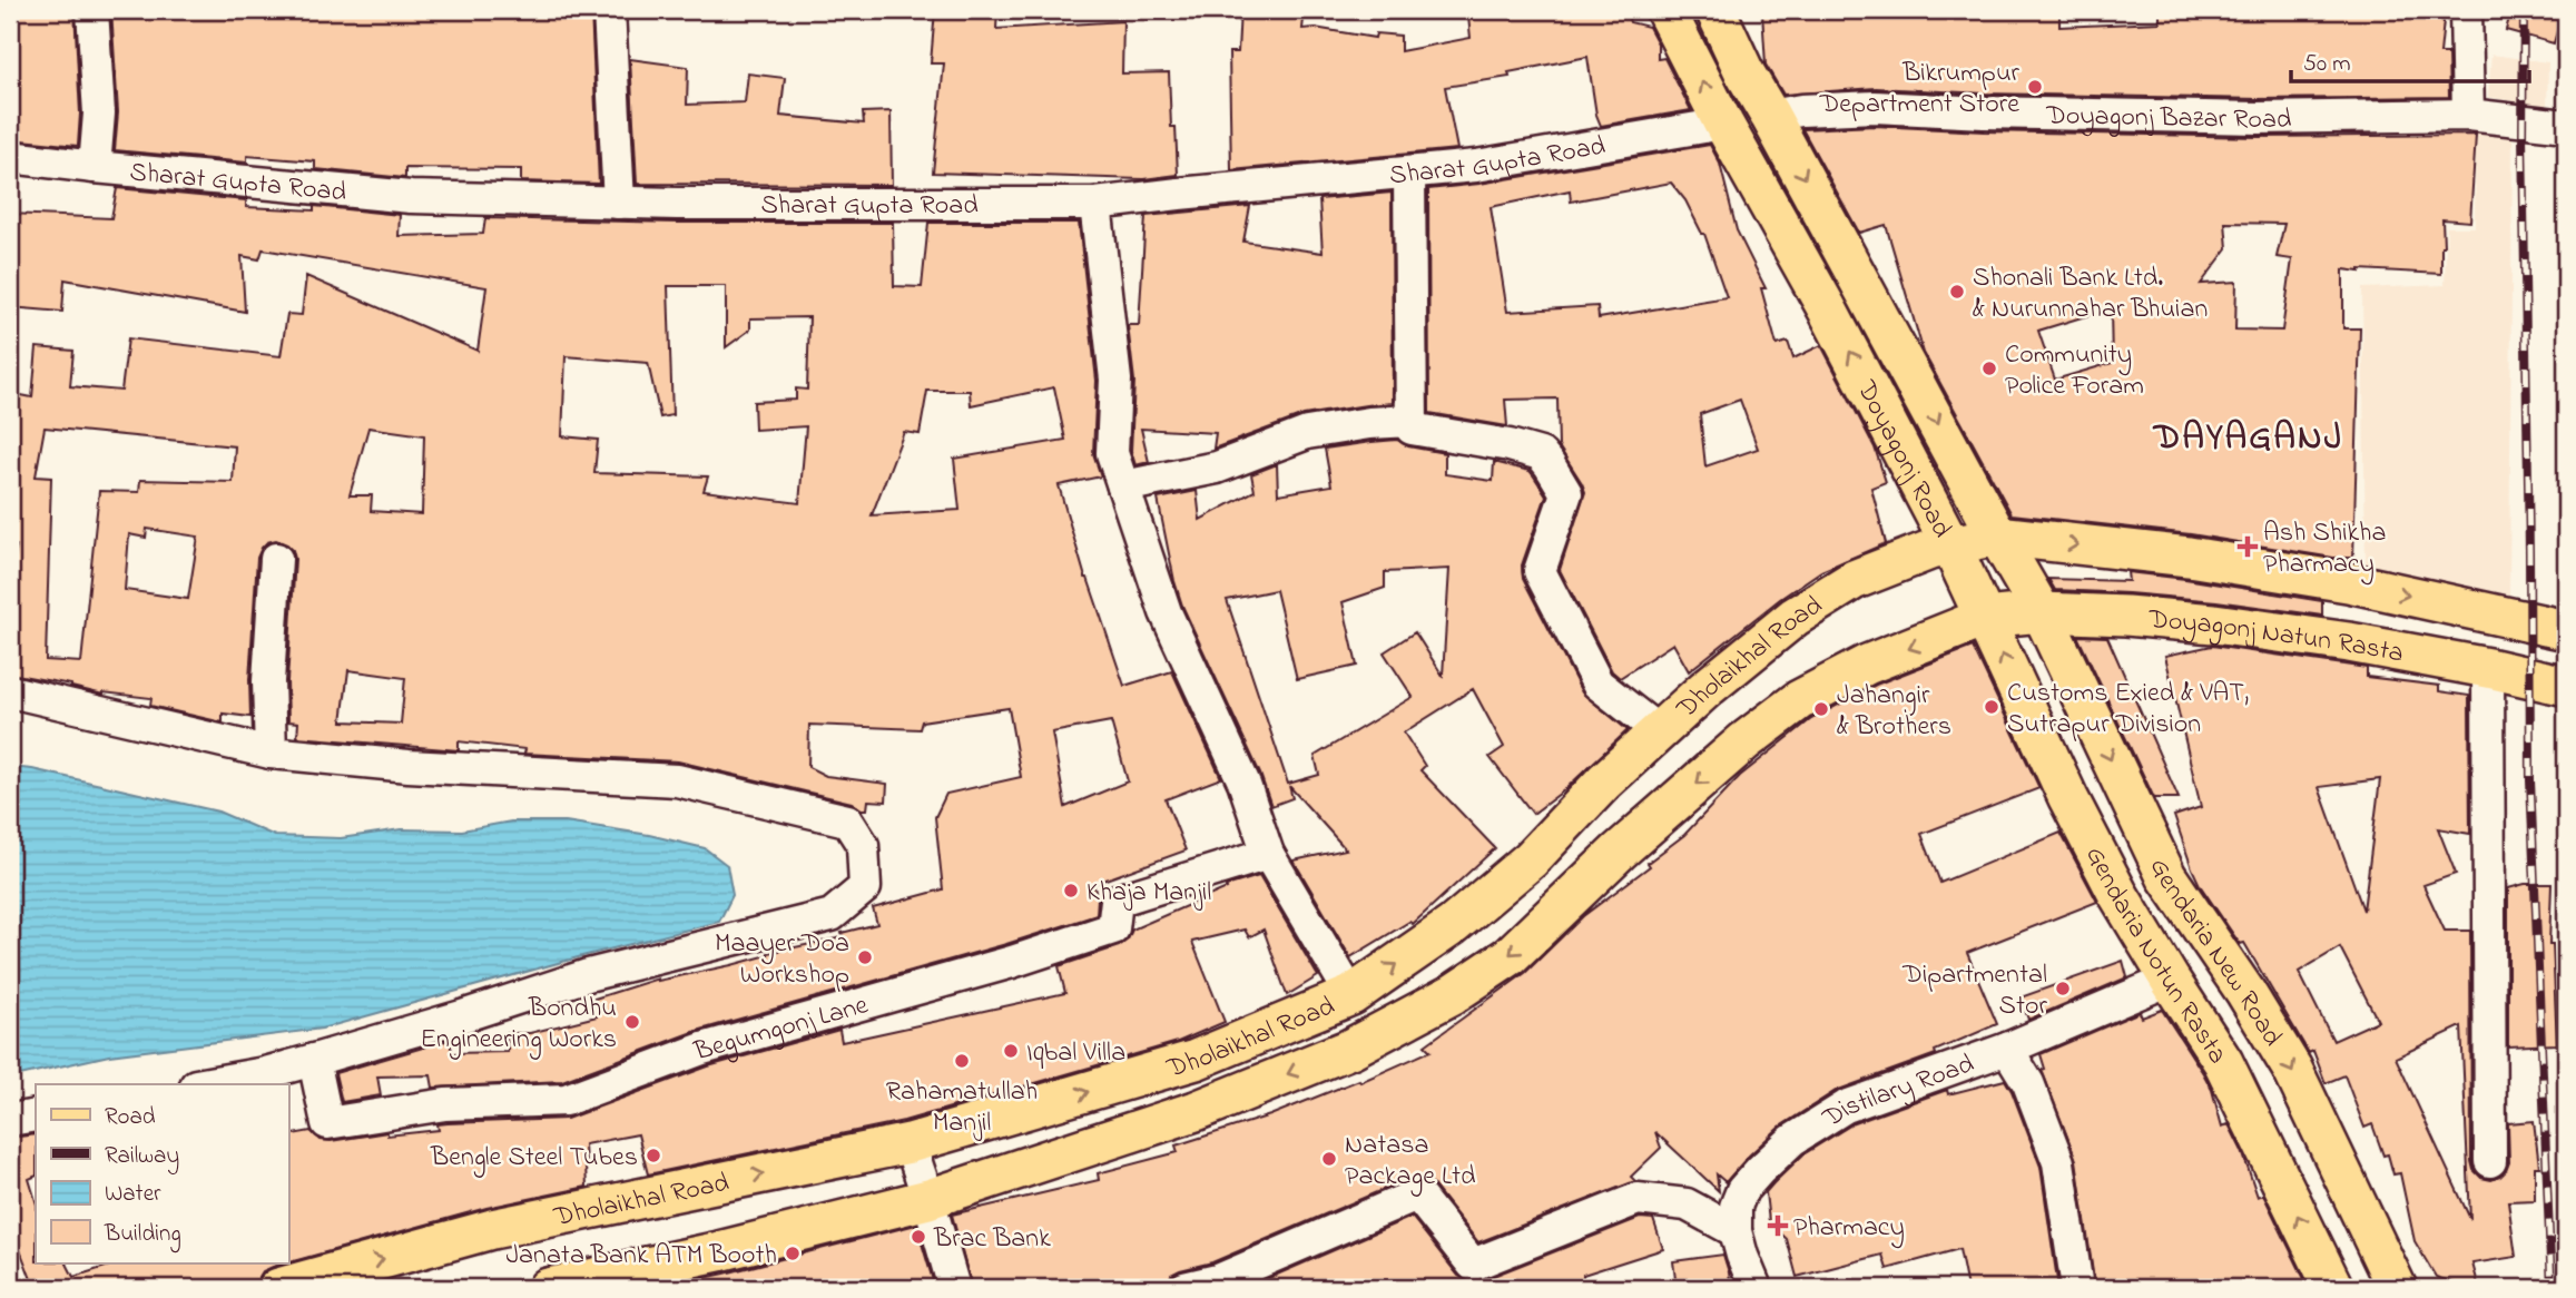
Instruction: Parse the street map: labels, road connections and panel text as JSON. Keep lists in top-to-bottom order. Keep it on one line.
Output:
{"streets":{"main road":["Doyagonj Road","Doyagonj Natun Rasta","Dholaikhal Road","Gendaria New Road","Gendaria Notun Rasta"],"street":["Doyagonj Bazar Road","Sharat Gupta Road","Begumgonj Lane","Distilary Road"]},"crossings":[["Doyagonj Bazar Road","Doyagonj Road"],["Sharat Gupta Road","Doyagonj Road"],["Doyagonj Road","Dholaikhal Road"],["Doyagonj Road","Gendaria New Road"],["Doyagonj Road","Gendaria Notun Rasta"],["Doyagonj Natun Rasta","Dholaikhal Road"],["Doyagonj Natun Rasta","Gendaria New Road"],["Doyagonj Natun Rasta","Gendaria Notun Rasta"],["Dholaikhal Road","Gendaria Notun Rasta"],["Gendaria Notun Rasta","Distilary Road"]],"one_way":["Gendaria New Road","Gendaria Notun Rasta"],"districts":["DAYAGANJ"],"places":{"other":["Bikrumpur Department Store","Shonali Bank Ltd. & Nurunnahar Bhuian","Community Police Foram","Customs Exied & VAT, Sutrapur Division","Jahangir & Brothers","Khaja Manjil","Maayer Doa Workshop","Dipartmental Stor","Bondhu Engineering Works","Iqbal Villa","Rahamatullah Manjil","Bengle Steel Tubes","Natasa Package Ltd","Brac Bank","Janata Bank ATM Booth"],"health":["Ash Shikha Pharmacy","Pharmacy"]},"legend":["Road","Railway","Water","Building"],"scale_bar":"50 m"}
